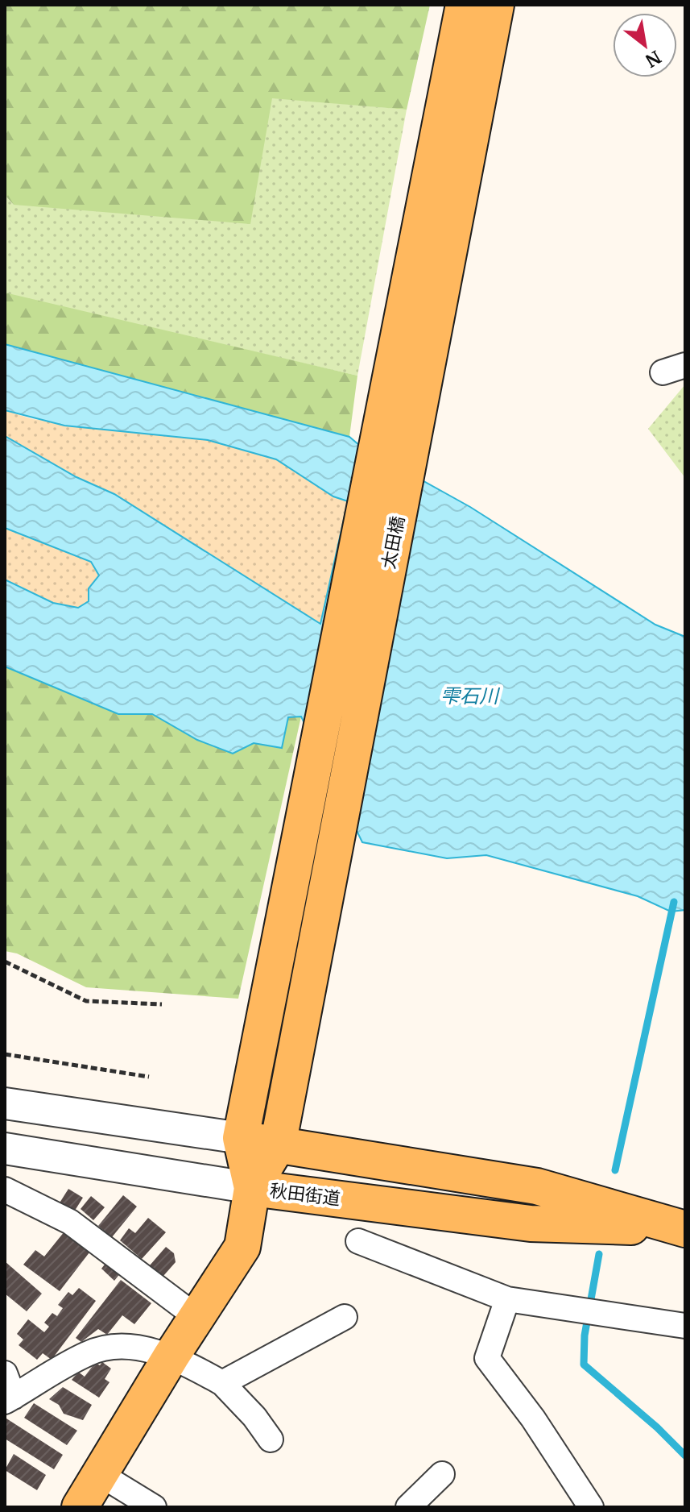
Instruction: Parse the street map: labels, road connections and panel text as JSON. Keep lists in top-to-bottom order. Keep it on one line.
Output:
{"streets":{"main road":["太田橋","秋田街道"]},"crossings":[["太田橋","秋田街道"]],"water":["雫石川"],"north":"bottom right"}
